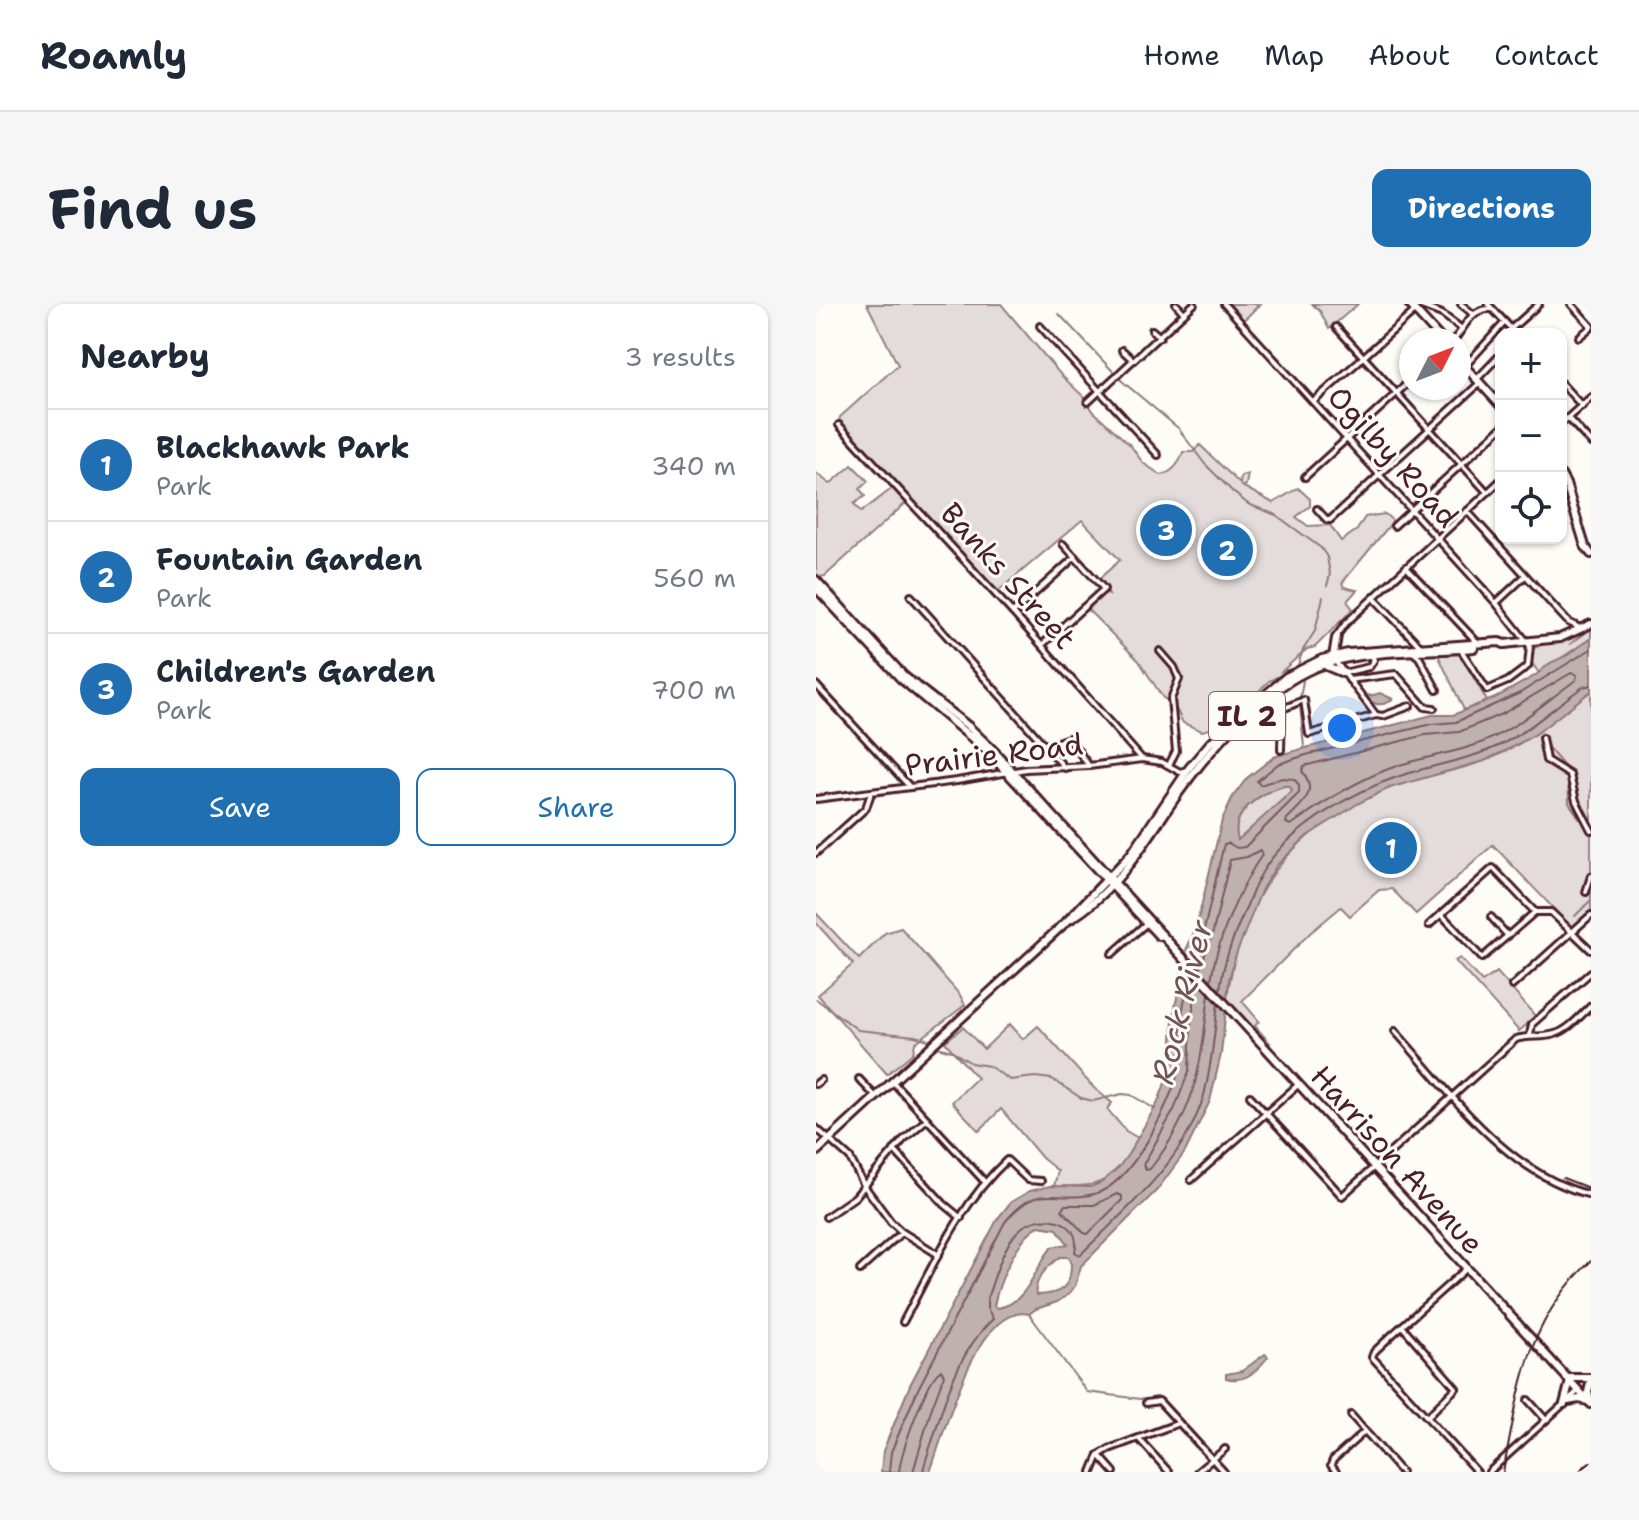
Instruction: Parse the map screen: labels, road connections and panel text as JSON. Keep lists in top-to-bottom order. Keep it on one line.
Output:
{"streets":{"main road":["IL 2","Harrison Avenue"],"street":["Ogilby Road","Banks Street","Prairie Road"]},"crossings":[["Ogilby Road","IL 2"],["Banks Street","Prairie Road"]],"water":["Rock River"],"north":"top right","page":{"header":"Roamly","nav":["Home","Map","About","Contact"],"buttons":["Directions",["Save","Share"]],"title":"Find us","heading":["Nearby","3 results"],"map_buttons":["+","−"],"list":[{"mark":"1","name":"Blackhawk Park","note":"Park","value":"340 m"},{"mark":"2","name":"Fountain Garden","note":"Park","value":"560 m"},{"mark":"3","name":"Children's Garden","note":"Park","value":"700 m"}],"pins":["3","2","1"]}}
